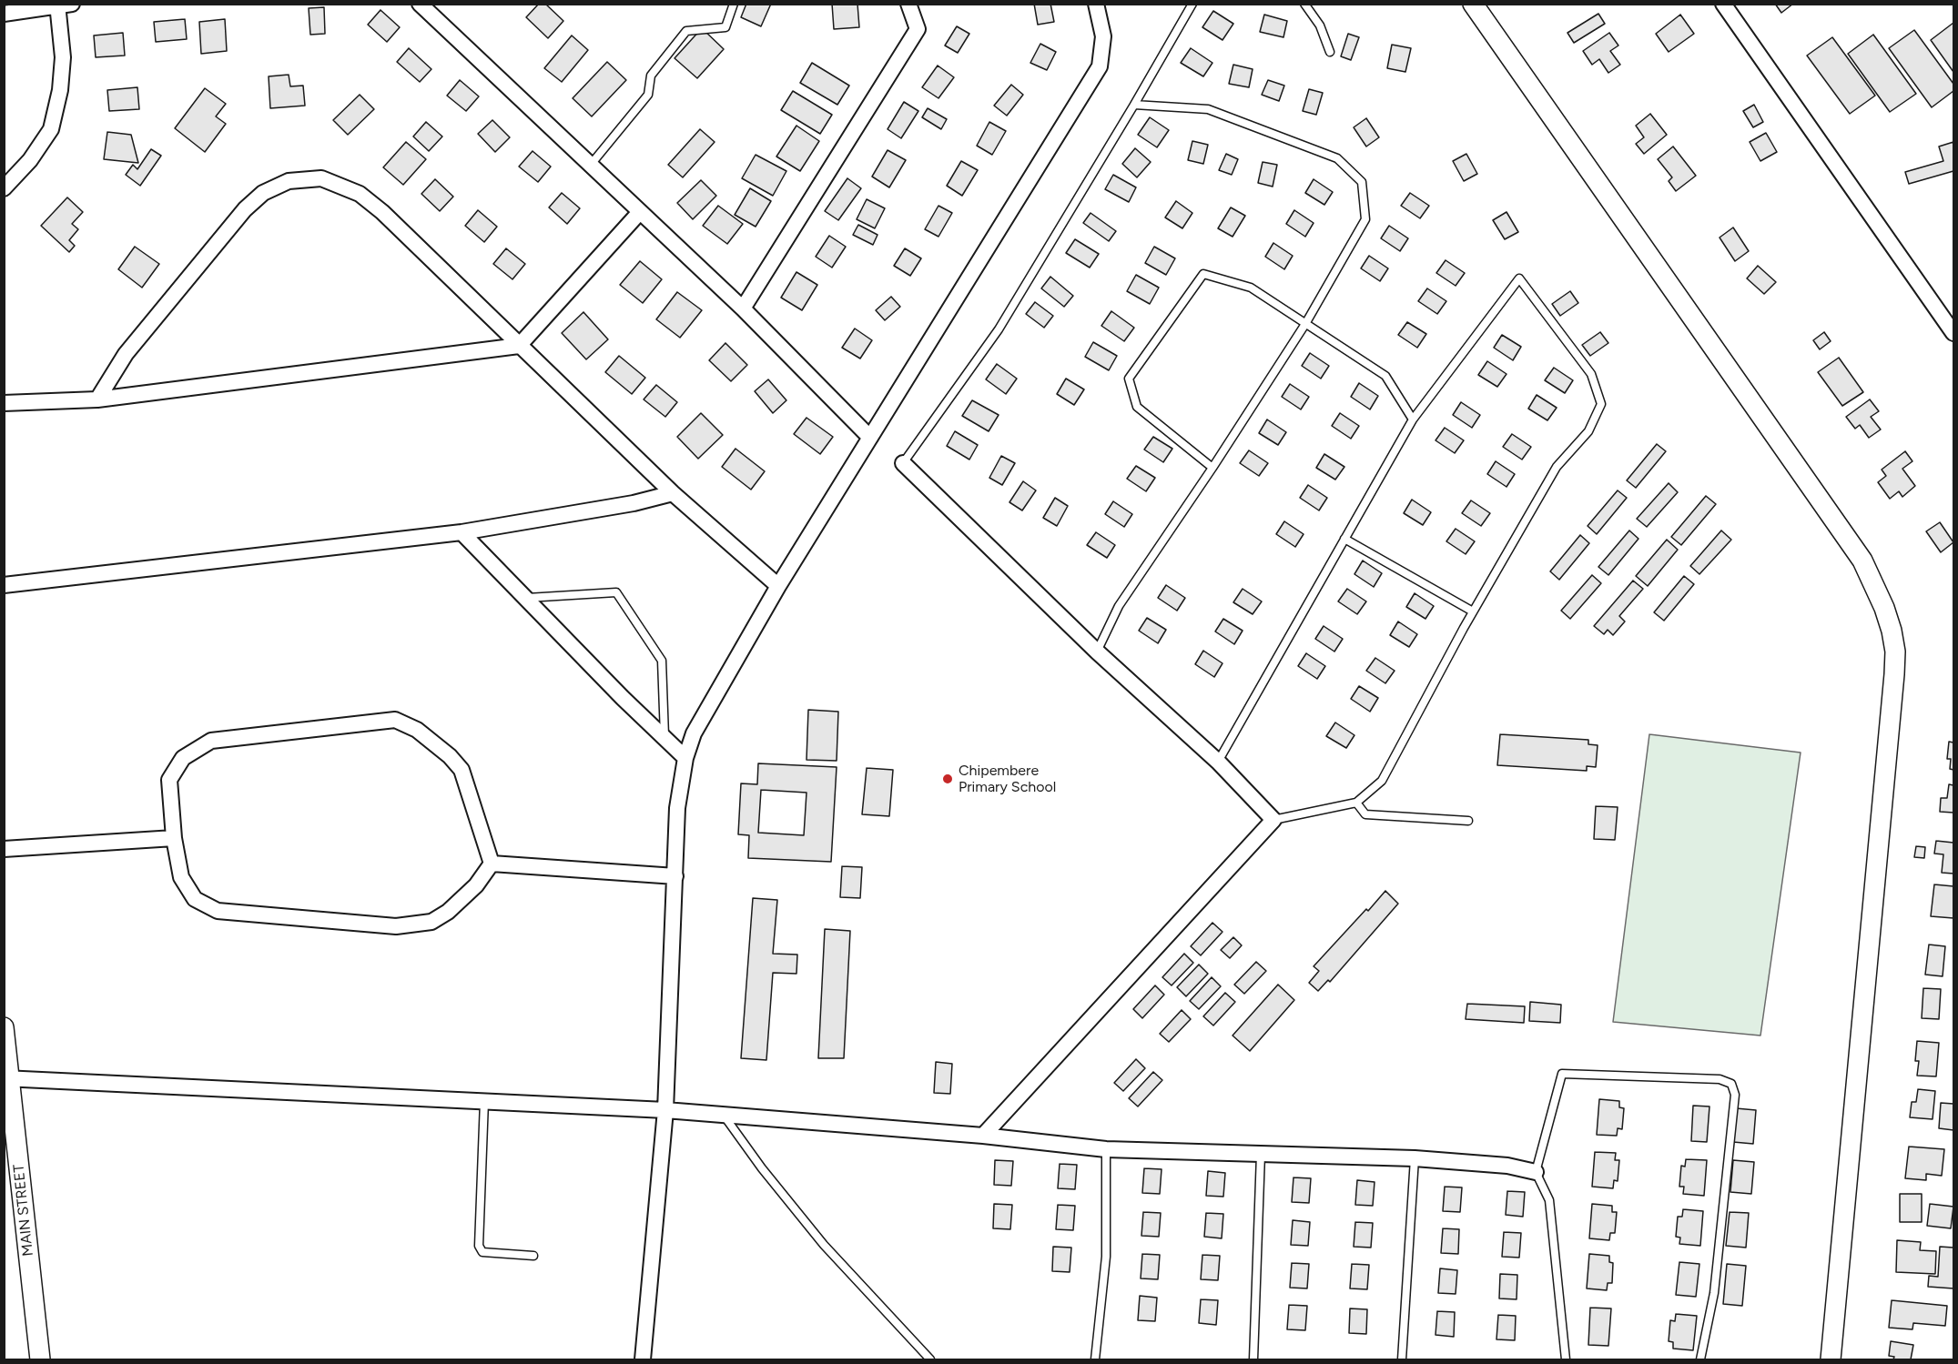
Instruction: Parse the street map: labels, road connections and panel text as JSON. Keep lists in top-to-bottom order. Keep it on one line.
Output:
{"streets":{"street":["MAIN STREET"]},"places":["Chipembere Primary School"]}
